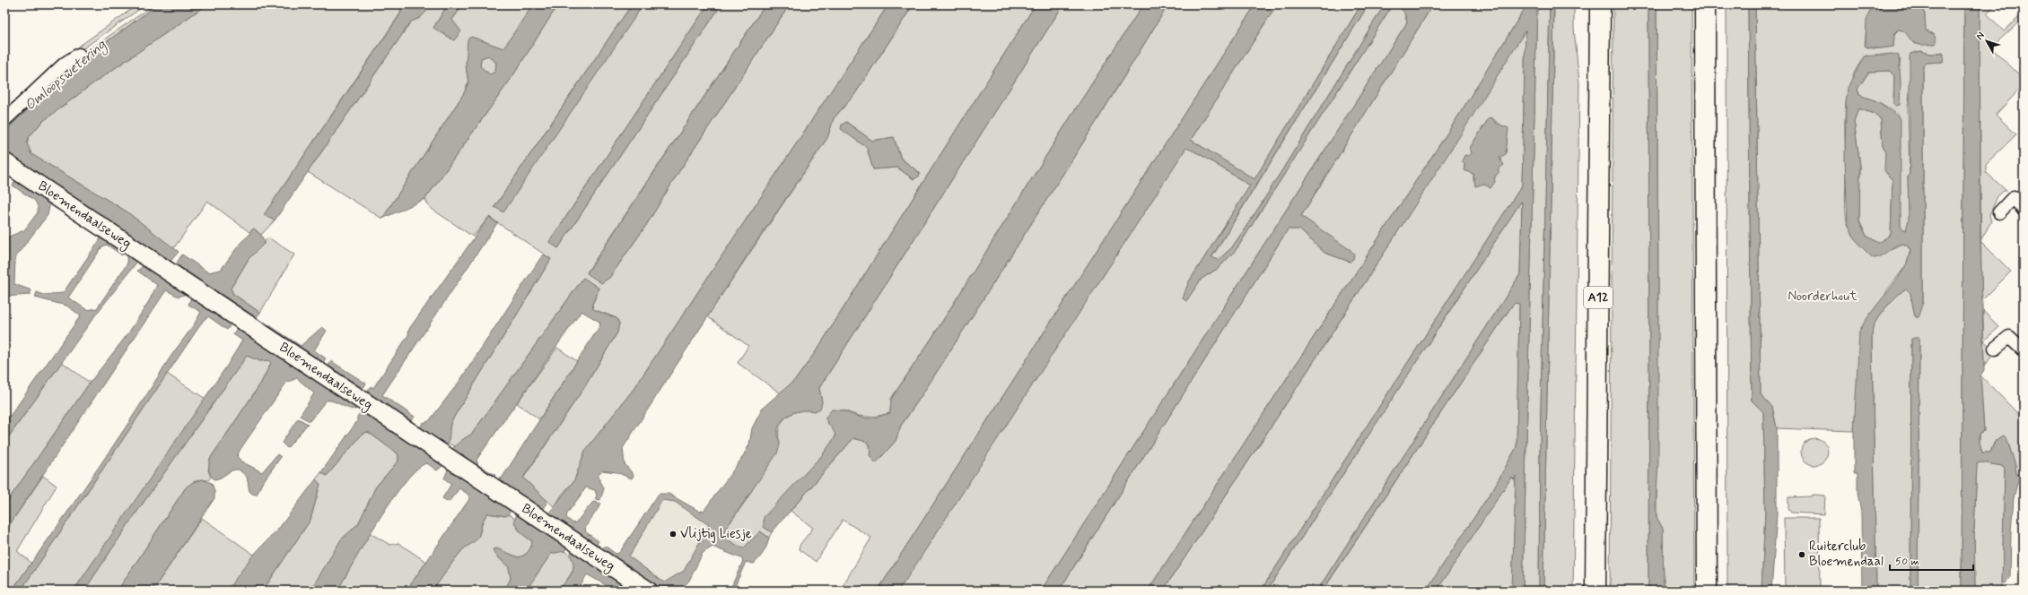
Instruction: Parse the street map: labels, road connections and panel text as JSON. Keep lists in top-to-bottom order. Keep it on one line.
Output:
{"streets":{"highway":["A12"],"street":["Bloemendaalseweg"]},"water":["Omloopswetering"],"parks":["Noorderhout"],"places":["Vlijtig Liesje","Ruiterclub Bloemendaal"],"scale_bar":"50 m","north":"top left"}
